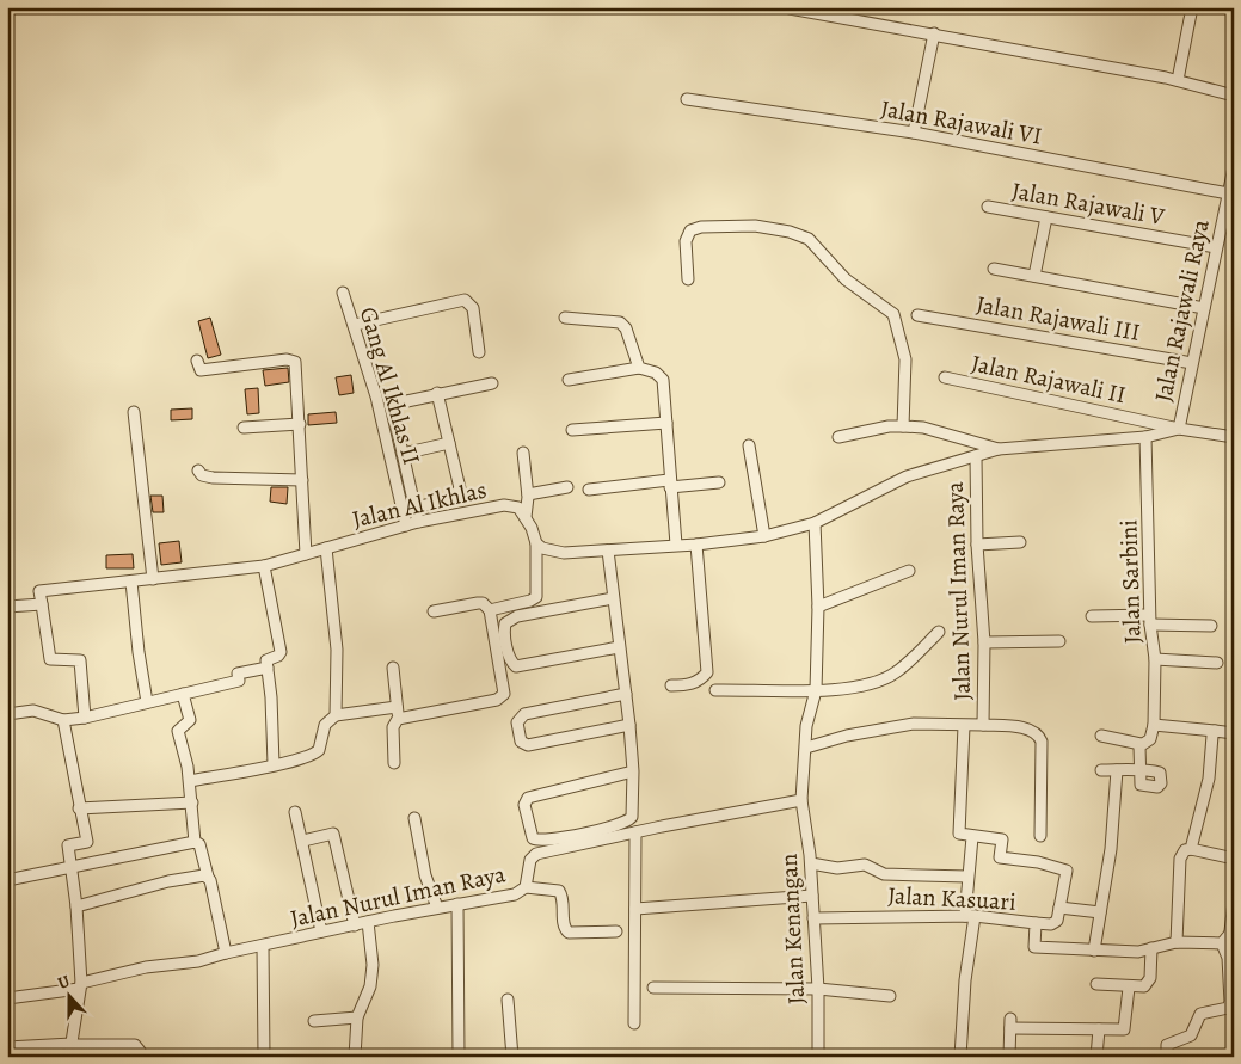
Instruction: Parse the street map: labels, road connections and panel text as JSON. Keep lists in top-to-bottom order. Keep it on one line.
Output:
{"streets":{"street":["Jalan Rajawali VI","Jalan Rajawali V","Jalan Rajawali Raya","Jalan Rajawali III","Jalan Rajawali II","Gang Al Ikhlas II","Jalan Al Ikhlas","Jalan Sarbini","Jalan Nurul Iman Raya","Jalan Kasuari","Jalan Kenangan"]},"crossings":[["Jalan Rajawali VI","Jalan Rajawali Raya"],["Jalan Rajawali V","Jalan Rajawali Raya"],["Jalan Rajawali Raya","Jalan Rajawali III"],["Jalan Rajawali Raya","Jalan Rajawali II"],["Gang Al Ikhlas II","Jalan Al Ikhlas"],["Jalan Nurul Iman Raya","Jalan Kenangan"],["Jalan Kasuari","Jalan Kenangan"]],"north":"top"}
